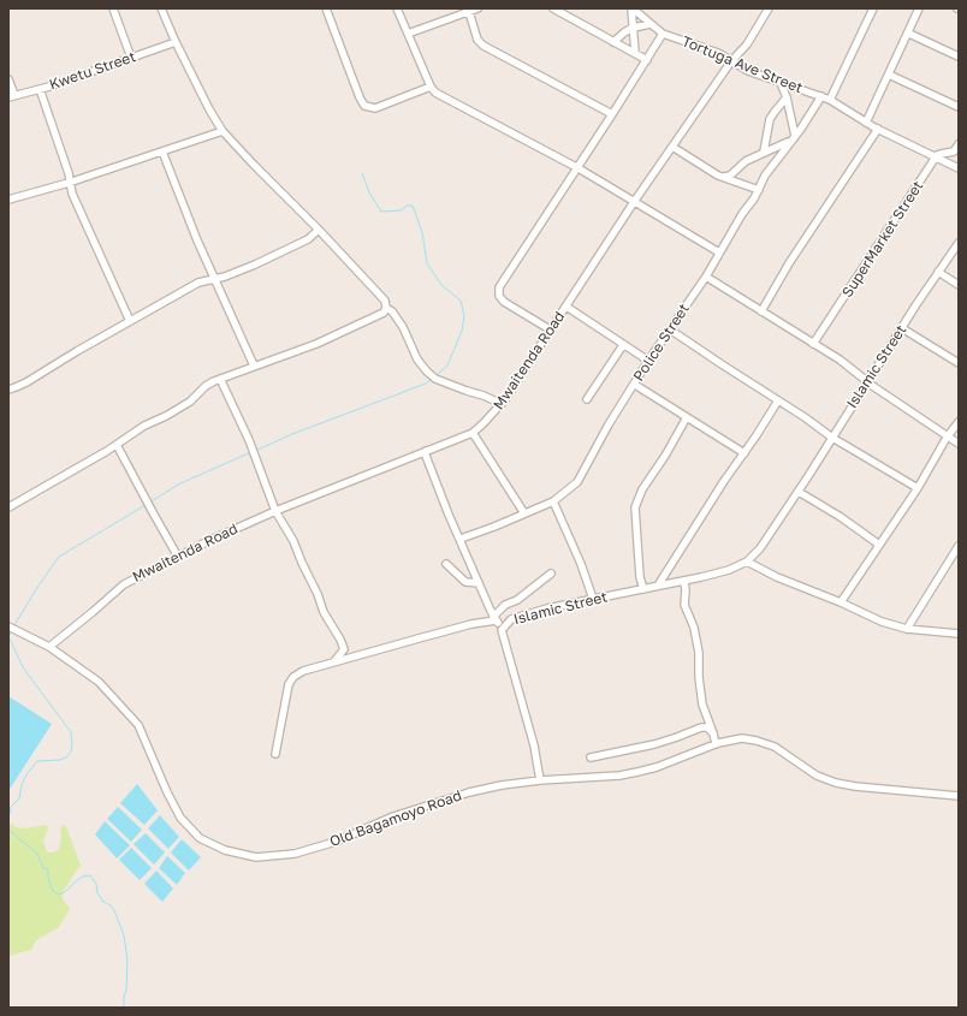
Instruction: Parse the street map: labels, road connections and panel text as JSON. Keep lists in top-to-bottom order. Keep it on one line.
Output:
{"streets":{"street":["Tortuga Ave Street","Kwetu Street","SuperMarket Street","Police Street","Mwaitenda Road","Islamic Street","Old Bagamoyo Road"]},"crossings":[["Tortuga Ave Street","SuperMarket Street"],["Tortuga Ave Street","Police Street"],["Tortuga Ave Street","Mwaitenda Road"],["Mwaitenda Road","Old Bagamoyo Road"],["Islamic Street","Old Bagamoyo Road"]]}
